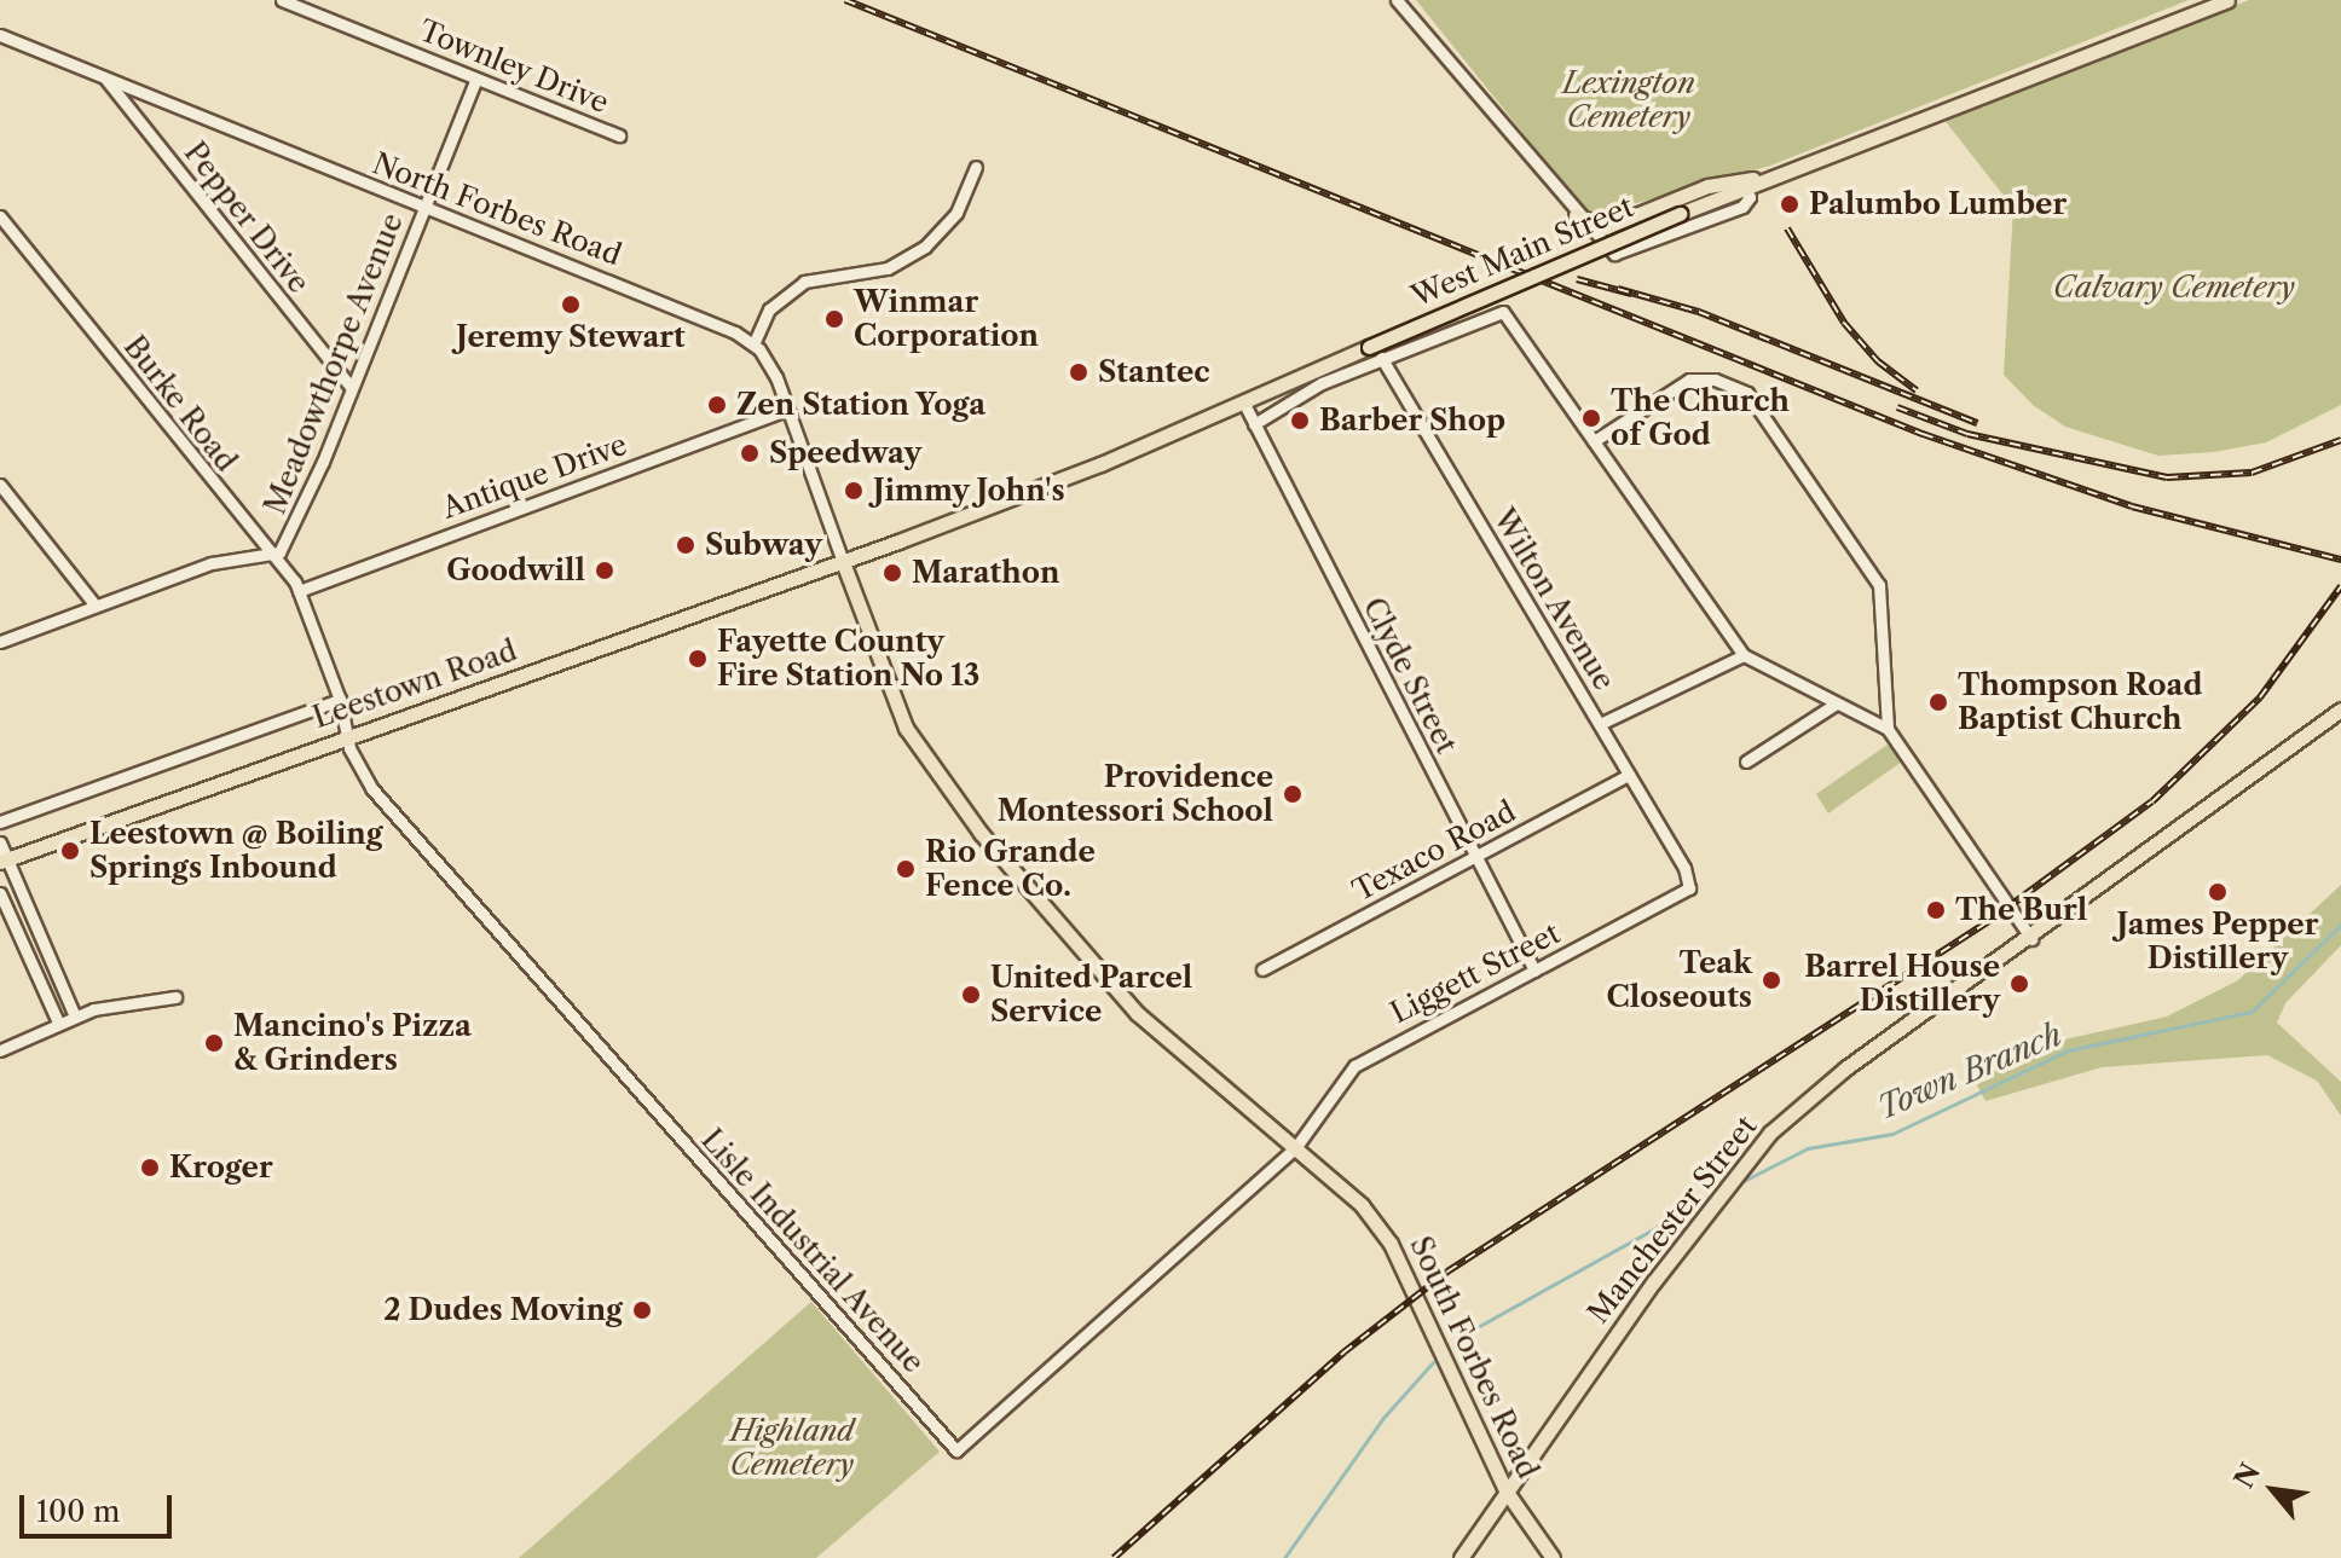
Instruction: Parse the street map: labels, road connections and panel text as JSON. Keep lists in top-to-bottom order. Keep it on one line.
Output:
{"streets":{"main road":["West Main Street","Leestown Road","Manchester Street","South Forbes Road"],"street":["Townley Drive","North Forbes Road","Pepper Drive","Meadowthorpe Avenue","Burke Road","Antique Drive","Wilton Avenue","Clyde Street","Texaco Road","Liggett Street","Lisle Industrial Avenue"]},"crossings":[["Townley Drive","Meadowthorpe Avenue"],["North Forbes Road","Pepper Drive"],["North Forbes Road","Meadowthorpe Avenue"],["Pepper Drive","Meadowthorpe Avenue"],["West Main Street","Clyde Street"],["West Main Street","Leestown Road"],["West Main Street","South Forbes Road"],["Meadowthorpe Avenue","Burke Road"],["Burke Road","Antique Drive"],["Burke Road","Leestown Road"],["Burke Road","Lisle Industrial Avenue"],["Wilton Avenue","Texaco Road"],["Wilton Avenue","Liggett Street"],["Clyde Street","Texaco Road"],["Clyde Street","Liggett Street"],["Leestown Road","Lisle Industrial Avenue"],["Leestown Road","South Forbes Road"],["Liggett Street","Lisle Industrial Avenue"],["Liggett Street","South Forbes Road"],["Manchester Street","South Forbes Road"],["Lisle Industrial Avenue","South Forbes Road"]],"water":["Town Branch"],"parks":["Lexington Cemetery","Calvary Cemetery","Highland Cemetery"],"places":["Palumbo Lumber","Jeremy Stewart","Winmar Corporation","Stantec","Zen Station Yoga","The Church of God","Barber Shop","Speedway","Jimmy John's","Subway","Goodwill","Marathon","Fayette County Fire Station No 13","Thompson Road Baptist Church","Providence Montessori School","Leestown @ Boiling Springs Inbound","Rio Grande Fence Co.","James Pepper Distillery","The Burl","Teak Closeouts","Barrel House Distillery","United Parcel Service","Mancino's Pizza & Grinders","Kroger","2 Dudes Moving"],"scale_bar":"100 m","north":"top left"}
